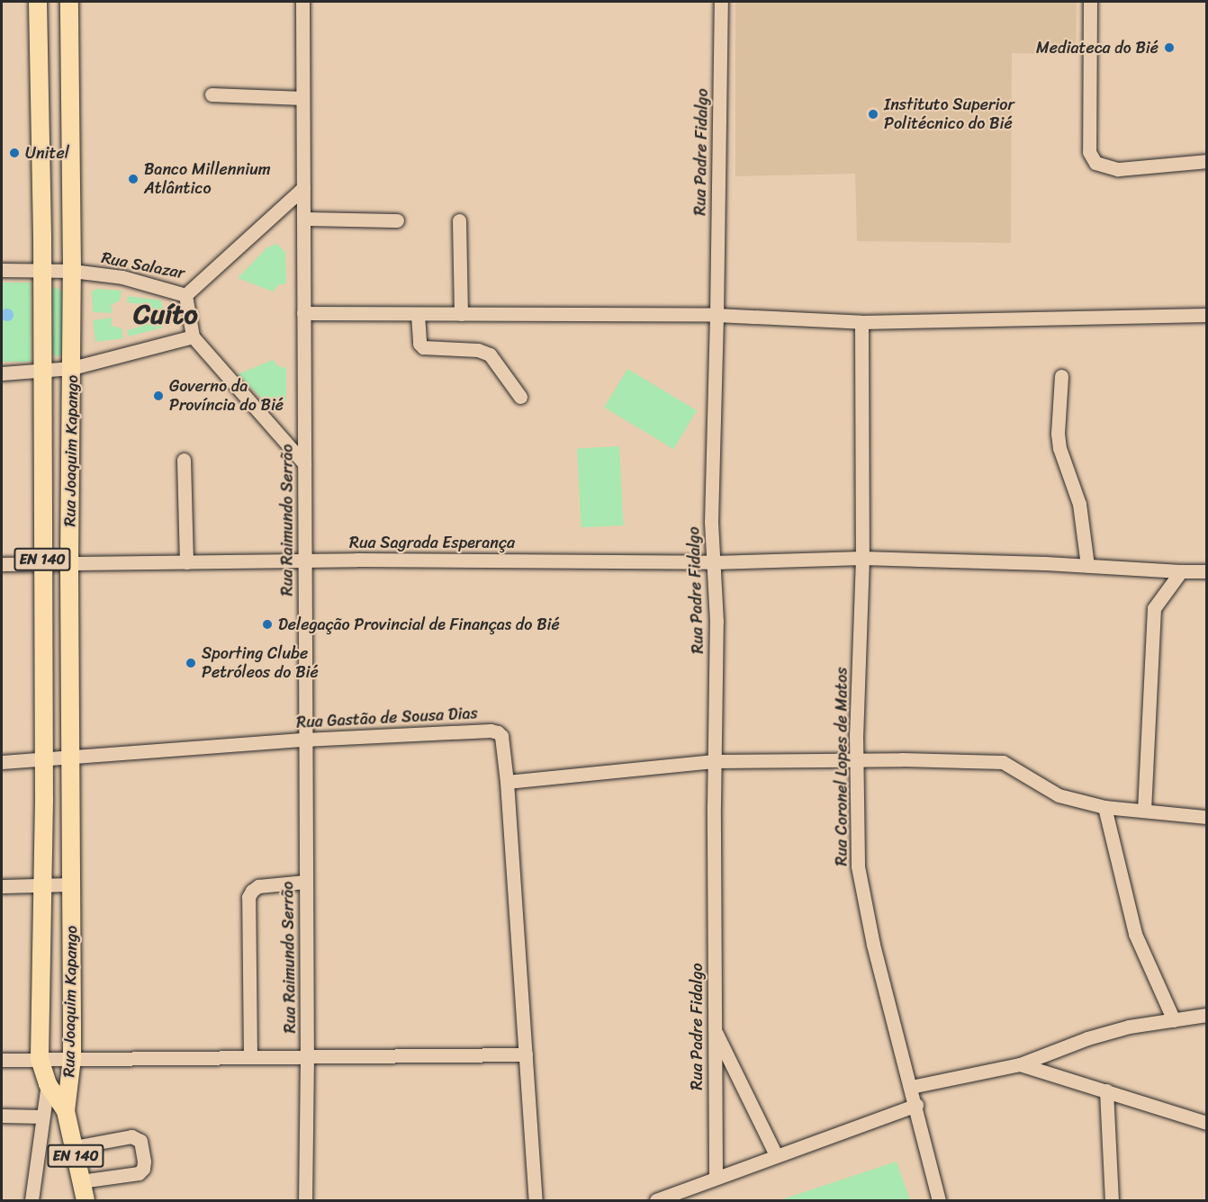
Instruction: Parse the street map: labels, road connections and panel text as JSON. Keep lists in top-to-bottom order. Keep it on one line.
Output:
{"streets":{"main road":["Rua Joaquim Kapango","EN 140"],"street":["Rua Padre Fidalgo","Rua Salazar","Rua Raimundo Serrão","Rua Sagrada Esperança","Rua Gastão de Sousa Dias","Rua Coronel Lopes de Matos"]},"crossings":[["Rua Padre Fidalgo","Rua Sagrada Esperança"],["Rua Salazar","Rua Joaquim Kapango"],["Rua Salazar","Rua Raimundo Serrão"],["Rua Joaquim Kapango","Rua Sagrada Esperança"],["Rua Joaquim Kapango","EN 140"],["Rua Joaquim Kapango","Rua Gastão de Sousa Dias"],["Rua Raimundo Serrão","Rua Sagrada Esperança"],["Rua Raimundo Serrão","Rua Gastão de Sousa Dias"],["Rua Sagrada Esperança","Rua Coronel Lopes de Matos"]],"districts":["Cuíto"],"places":["Mediateca do Bié","Instituto Superior Politécnico do Bié","Unitel","Banco Millennium Atlântico","Governo da Província do Bié","Delegação Provincial de Finanças do Bié","Sporting Clube Petróleos do Bié"]}
